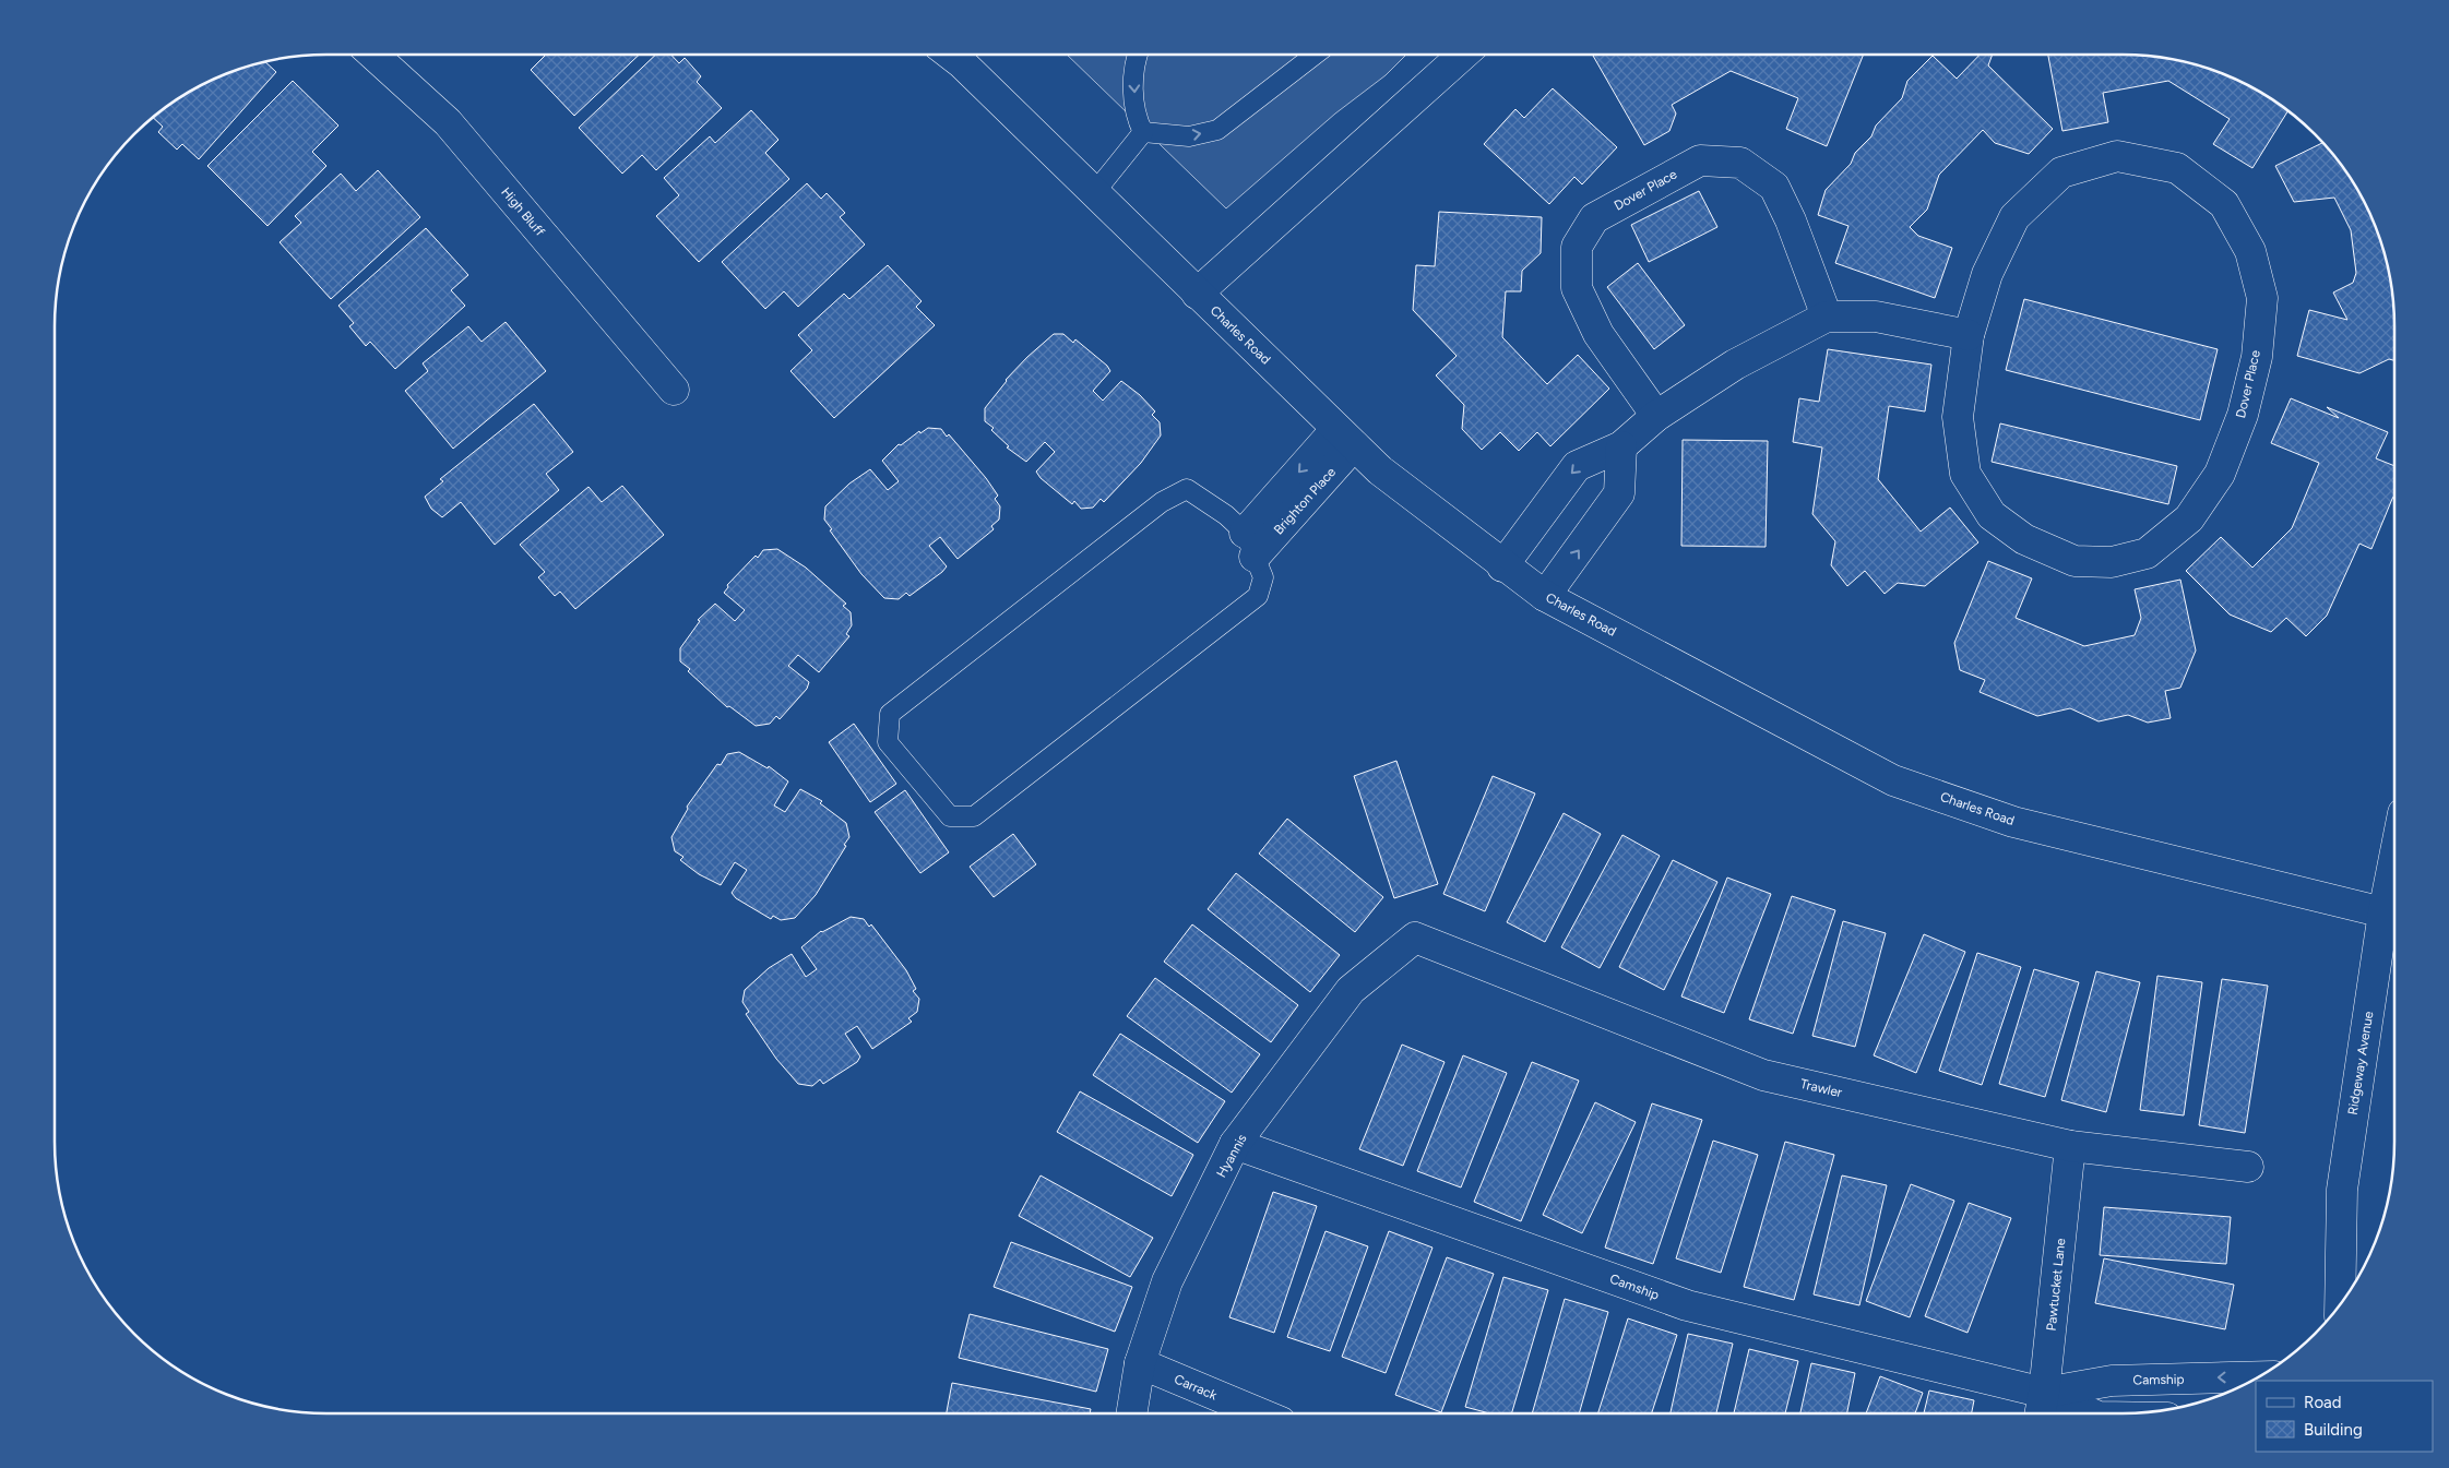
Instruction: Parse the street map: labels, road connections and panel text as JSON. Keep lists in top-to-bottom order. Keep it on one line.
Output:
{"streets":{"street":["Dover Place","High Bluff","Charles Road","Brighton Place","Ridgeway Avenue","Trawler","Hyannis","Pawtucket Lane","Camship","Carrack"]},"crossings":[["Charles Road","Brighton Place"],["Charles Road","Ridgeway Avenue"],["Trawler","Hyannis"],["Trawler","Pawtucket Lane"],["Hyannis","Camship"],["Hyannis","Carrack"],["Pawtucket Lane","Camship"]],"legend":["Road","Building"]}
